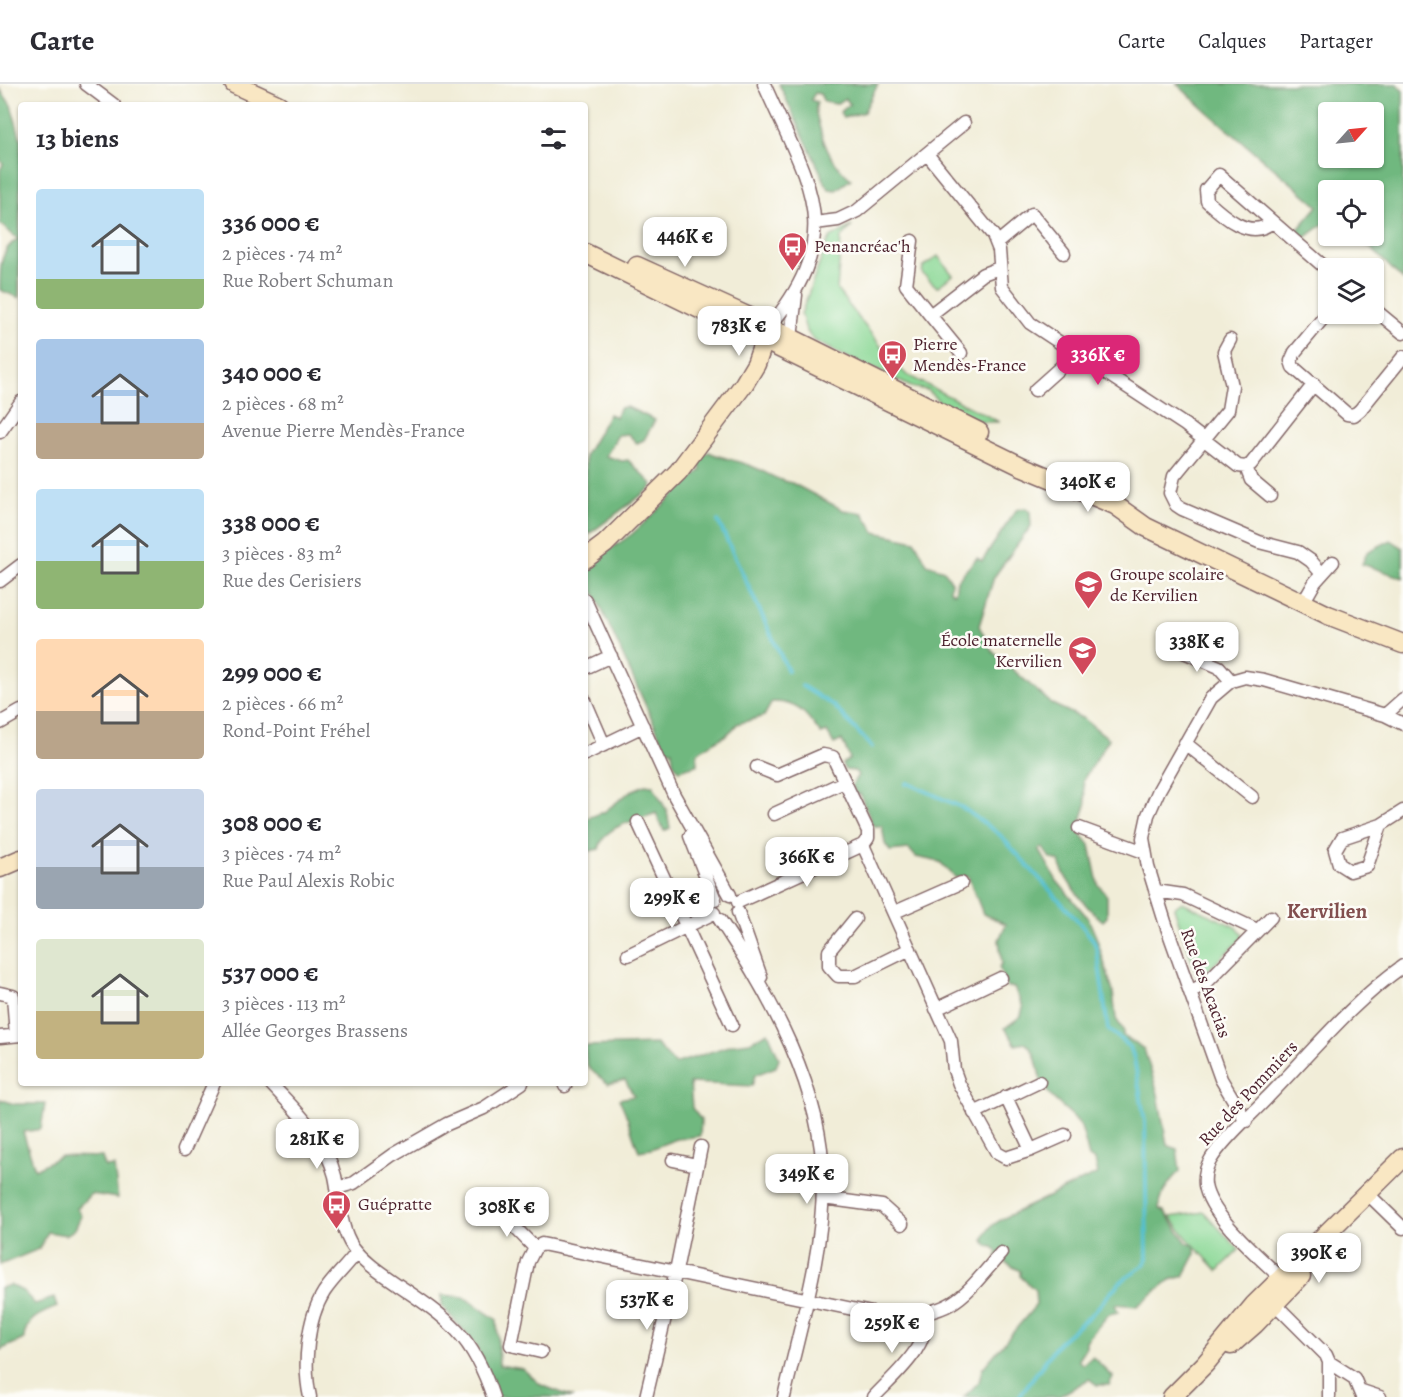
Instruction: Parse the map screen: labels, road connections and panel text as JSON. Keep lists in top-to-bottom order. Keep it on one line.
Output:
{"streets":{"street":["Rue des Acacias","Rue des Pommiers"]},"crossings":[["Rue des Acacias","Rue des Pommiers"]],"districts":["Kervilien"],"places":{"bus stop":["Penancréac'h","Pierre Mendès-France","Guépratte"],"school or university":["Groupe scolaire de Kervilien","École maternelle Kervilien"]},"north":"top right","page":{"header":"Carte","nav":["Carte","Calques","Partager"],"heading":"13 biens","list":[{"name":"336 000 €","note":"2 pièces · 74 m² · Rue Robert Schuman"},{"name":"340 000 €","note":"2 pièces · 68 m² · Avenue Pierre Mendès-France"},{"name":"338 000 €","note":"3 pièces · 83 m² · Rue des Cerisiers"},{"name":"299 000 €","note":"2 pièces · 66 m² · Rond-Point Fréhel"},{"name":"308 000 €","note":"3 pièces · 74 m² · Rue Paul Alexis Robic"},{"name":"537 000 €","note":"3 pièces · 113 m² · Allée Georges Brassens"}],"price":["446K €","783K €","336K €","340K €","338K €","366K €","299K €","281K €","349K €","308K €","390K €","537K €","259K €"]}}
